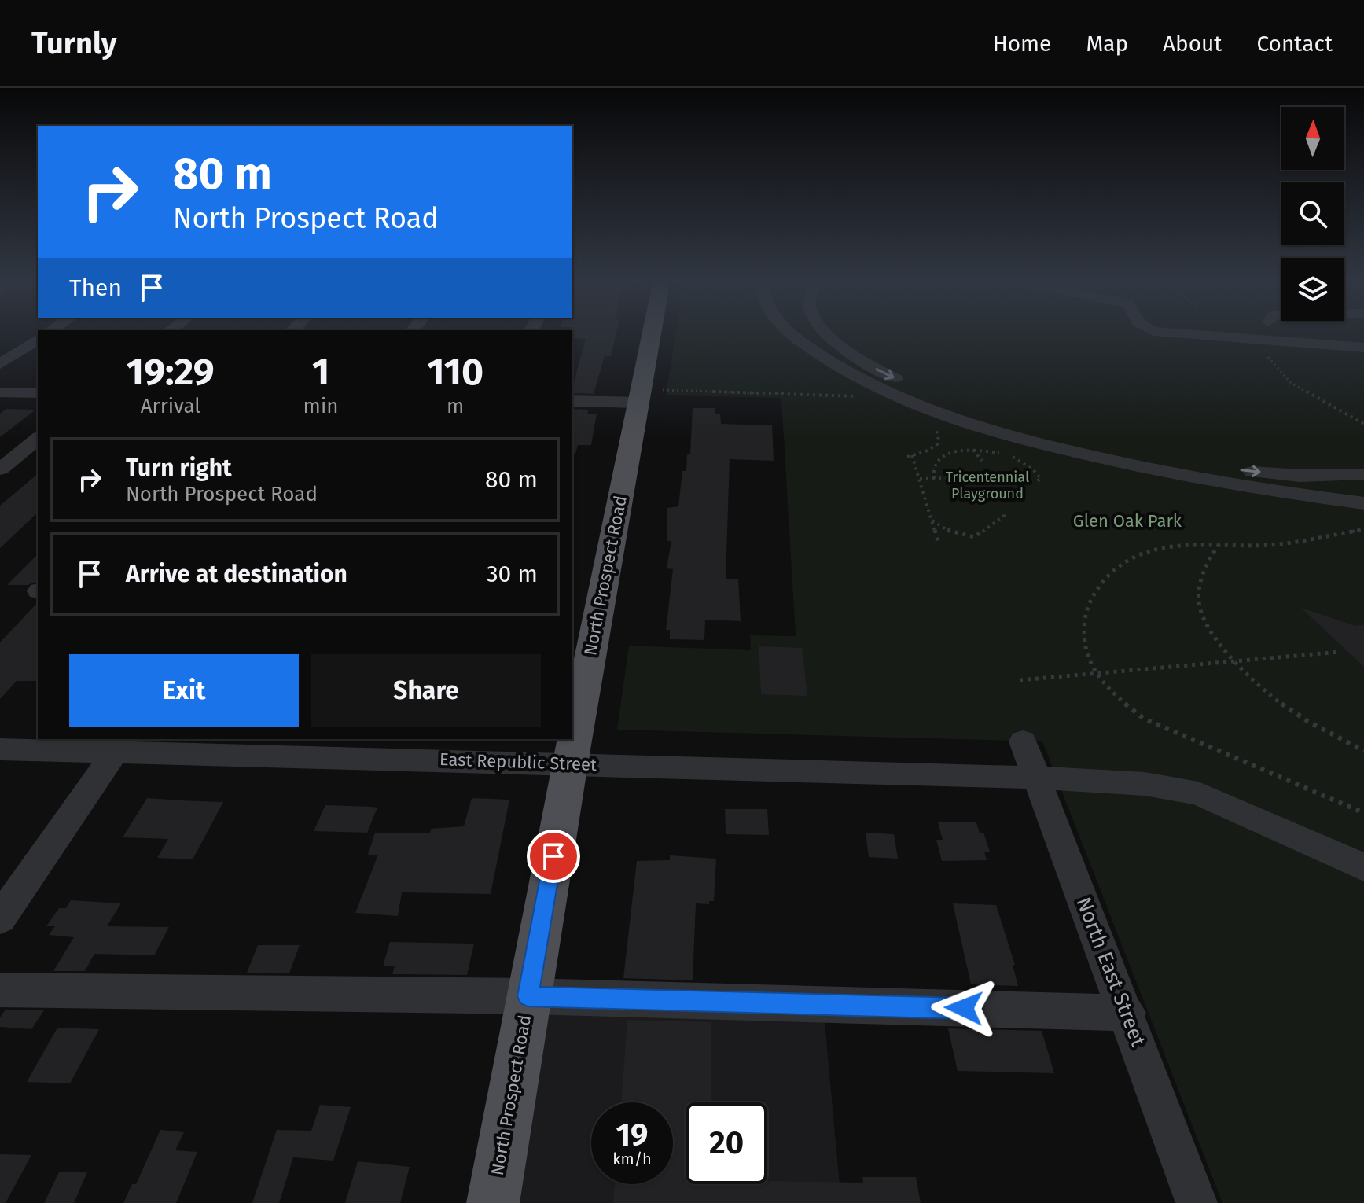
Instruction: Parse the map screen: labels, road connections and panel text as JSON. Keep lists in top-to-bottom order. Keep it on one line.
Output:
{"streets":{"main road":["North Prospect Road"],"street":["East Republic Street","North East Street"]},"crossings":[["North Prospect Road","East Republic Street"],["East Republic Street","North East Street"]],"parks":["Tricentennial Playground","Glen Oak Park"],"north":"top","page":{"header":"Turnly","nav":["Home","Map","About","Contact"],"turn":["80 m","North Prospect Road"],"then":"Then","eta":["19:29","Arrival","1","min","110","m"],"list":[{"name":"Turn right","note":"North Prospect Road","value":"80 m"},{"name":"Arrive at destination","value":"30 m"}],"buttons":["Exit","Share"],"speed":"19 km/h","limit":"20"}}
